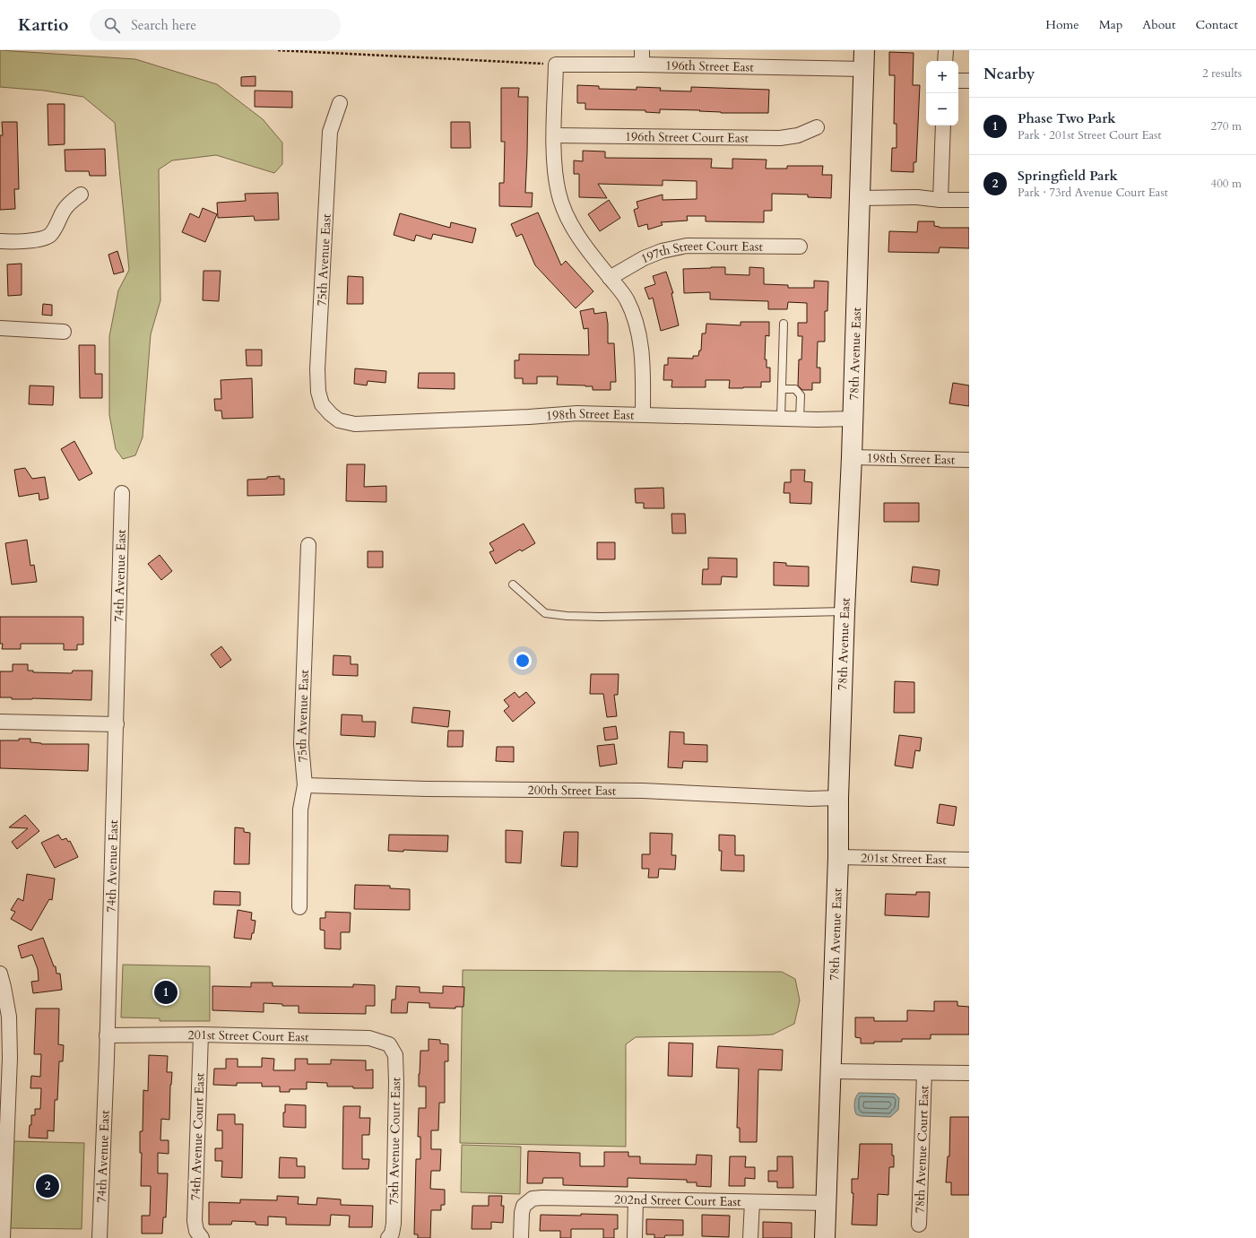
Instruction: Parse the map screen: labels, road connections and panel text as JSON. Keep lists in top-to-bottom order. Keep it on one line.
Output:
{"streets":{"street":["196th Street East","196th Street Court East","197th Street Court East","75th Avenue East","78th Avenue East","198th Street East","74th Avenue East","200th Street East","201st Street East","201st Street Court East","74th Avenue Court East","75th Avenue Court East","78th Avenue Court East","202nd Street Court East"]},"crossings":[["196th Street East","78th Avenue East"],["75th Avenue East","198th Street East"],["75th Avenue East","200th Street East"],["78th Avenue East","198th Street East"],["78th Avenue East","200th Street East"],["78th Avenue East","201st Street East"],["78th Avenue East","202nd Street Court East"],["74th Avenue East","201st Street Court East"],["201st Street Court East","74th Avenue Court East"],["201st Street Court East","75th Avenue Court East"]],"page":{"header":"Kartio","search":"Search here","nav":["Home","Map","About","Contact"],"heading":["Nearby","2 results"],"map_buttons":["+","−"],"list":[{"mark":"1","name":"Phase Two Park","note":"Park · 201st Street Court East","value":"270 m"},{"mark":"2","name":"Springfield Park","note":"Park · 73rd Avenue Court East","value":"400 m"}],"pins":["1","2"]}}
